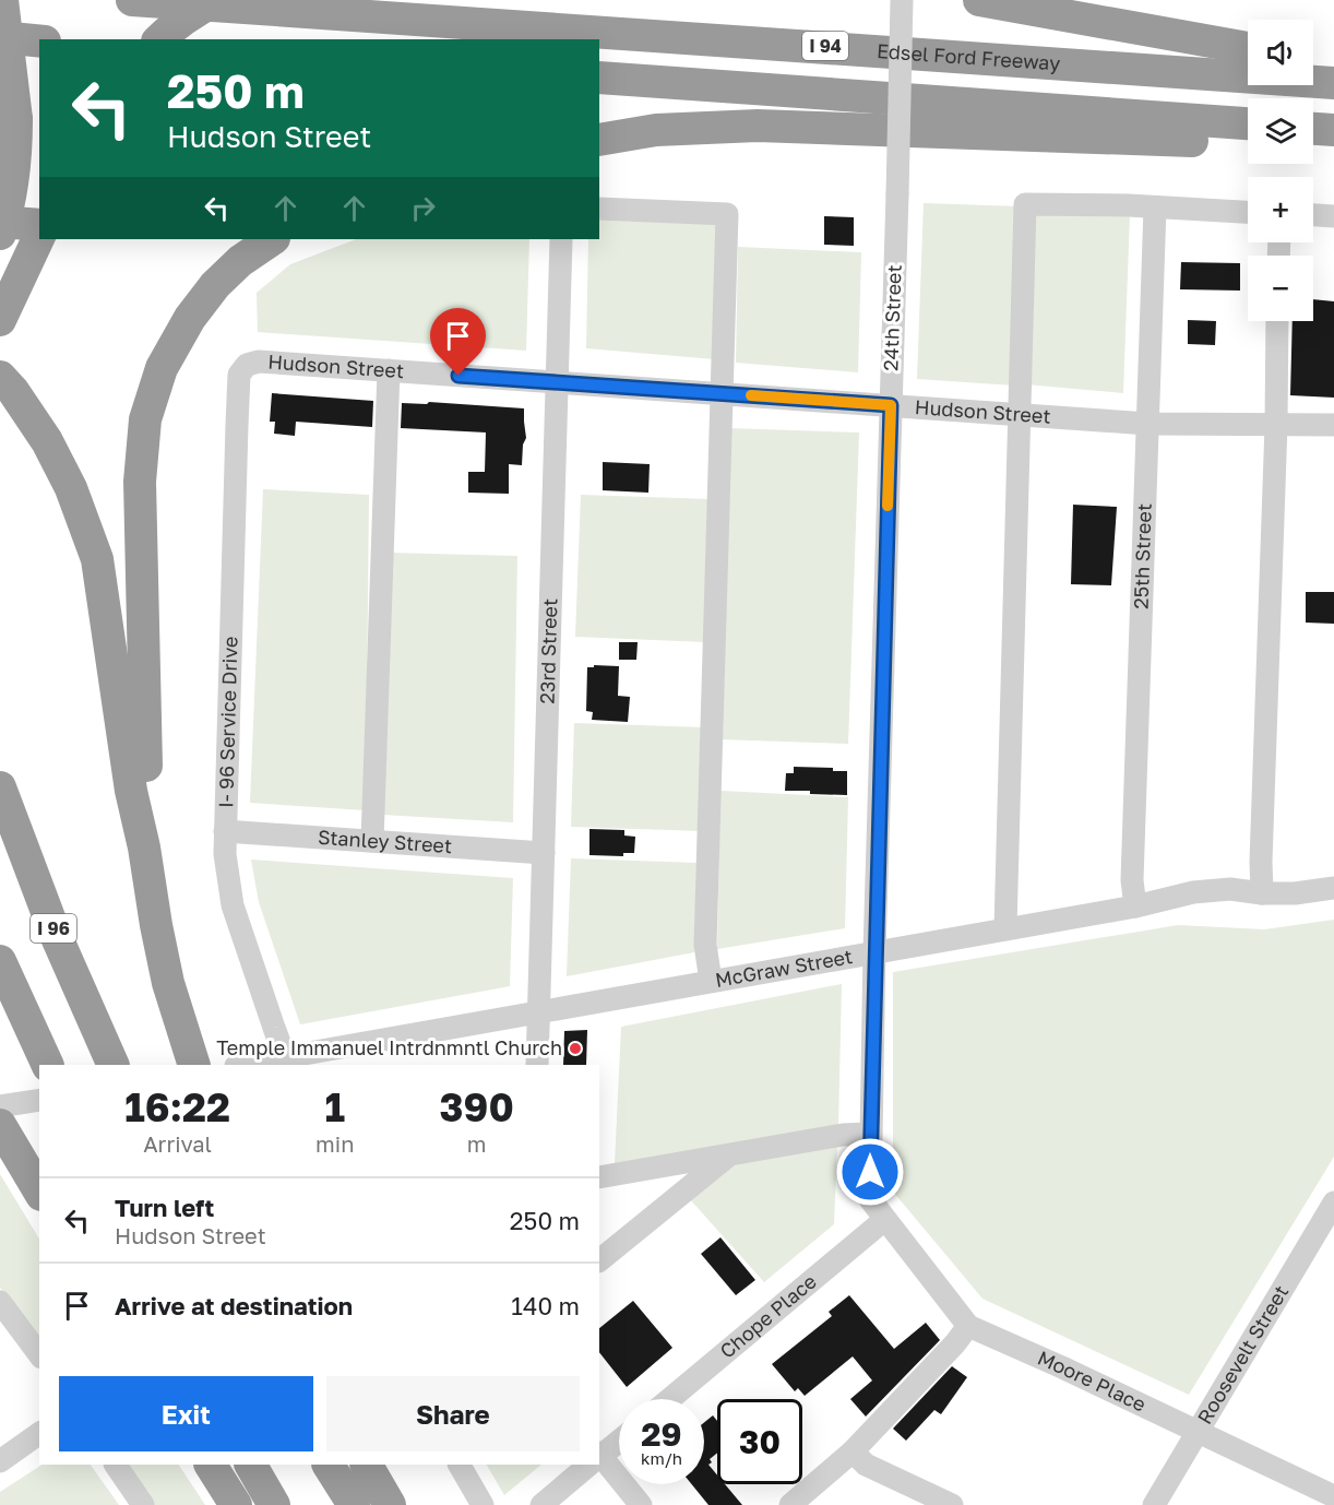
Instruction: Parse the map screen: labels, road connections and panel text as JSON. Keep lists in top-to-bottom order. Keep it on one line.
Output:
{"streets":{"highway":["I 94","Edsel Ford Freeway","I 96"],"street":["24th Street","Hudson Street","25th Street","23rd Street","I- 96 Service Drive","Stanley Street","McGraw Street","Chope Place","Roosevelt Street","Moore Place"]},"crossings":[["24th Street","Hudson Street"],["24th Street","McGraw Street"],["24th Street","Chope Place"],["24th Street","Moore Place"],["Hudson Street","25th Street"],["Hudson Street","23rd Street"],["Hudson Street","I- 96 Service Drive"],["25th Street","McGraw Street"],["23rd Street","Stanley Street"],["23rd Street","McGraw Street"],["I- 96 Service Drive","Stanley Street"],["I- 96 Service Drive","McGraw Street"],["Chope Place","Moore Place"],["Roosevelt Street","Moore Place"]],"places":["Temple Immanuel Intrdnmntl Church"],"page":{"map_buttons":["+","−"],"turn":["250 m","Hudson Street"],"eta":["16:22","Arrival","1","min","390","m"],"list":[{"name":"Turn left","note":"Hudson Street","value":"250 m"},{"name":"Arrive at destination","value":"140 m"}],"buttons":["Exit","Share"],"speed":"29 km/h","limit":"30"}}
